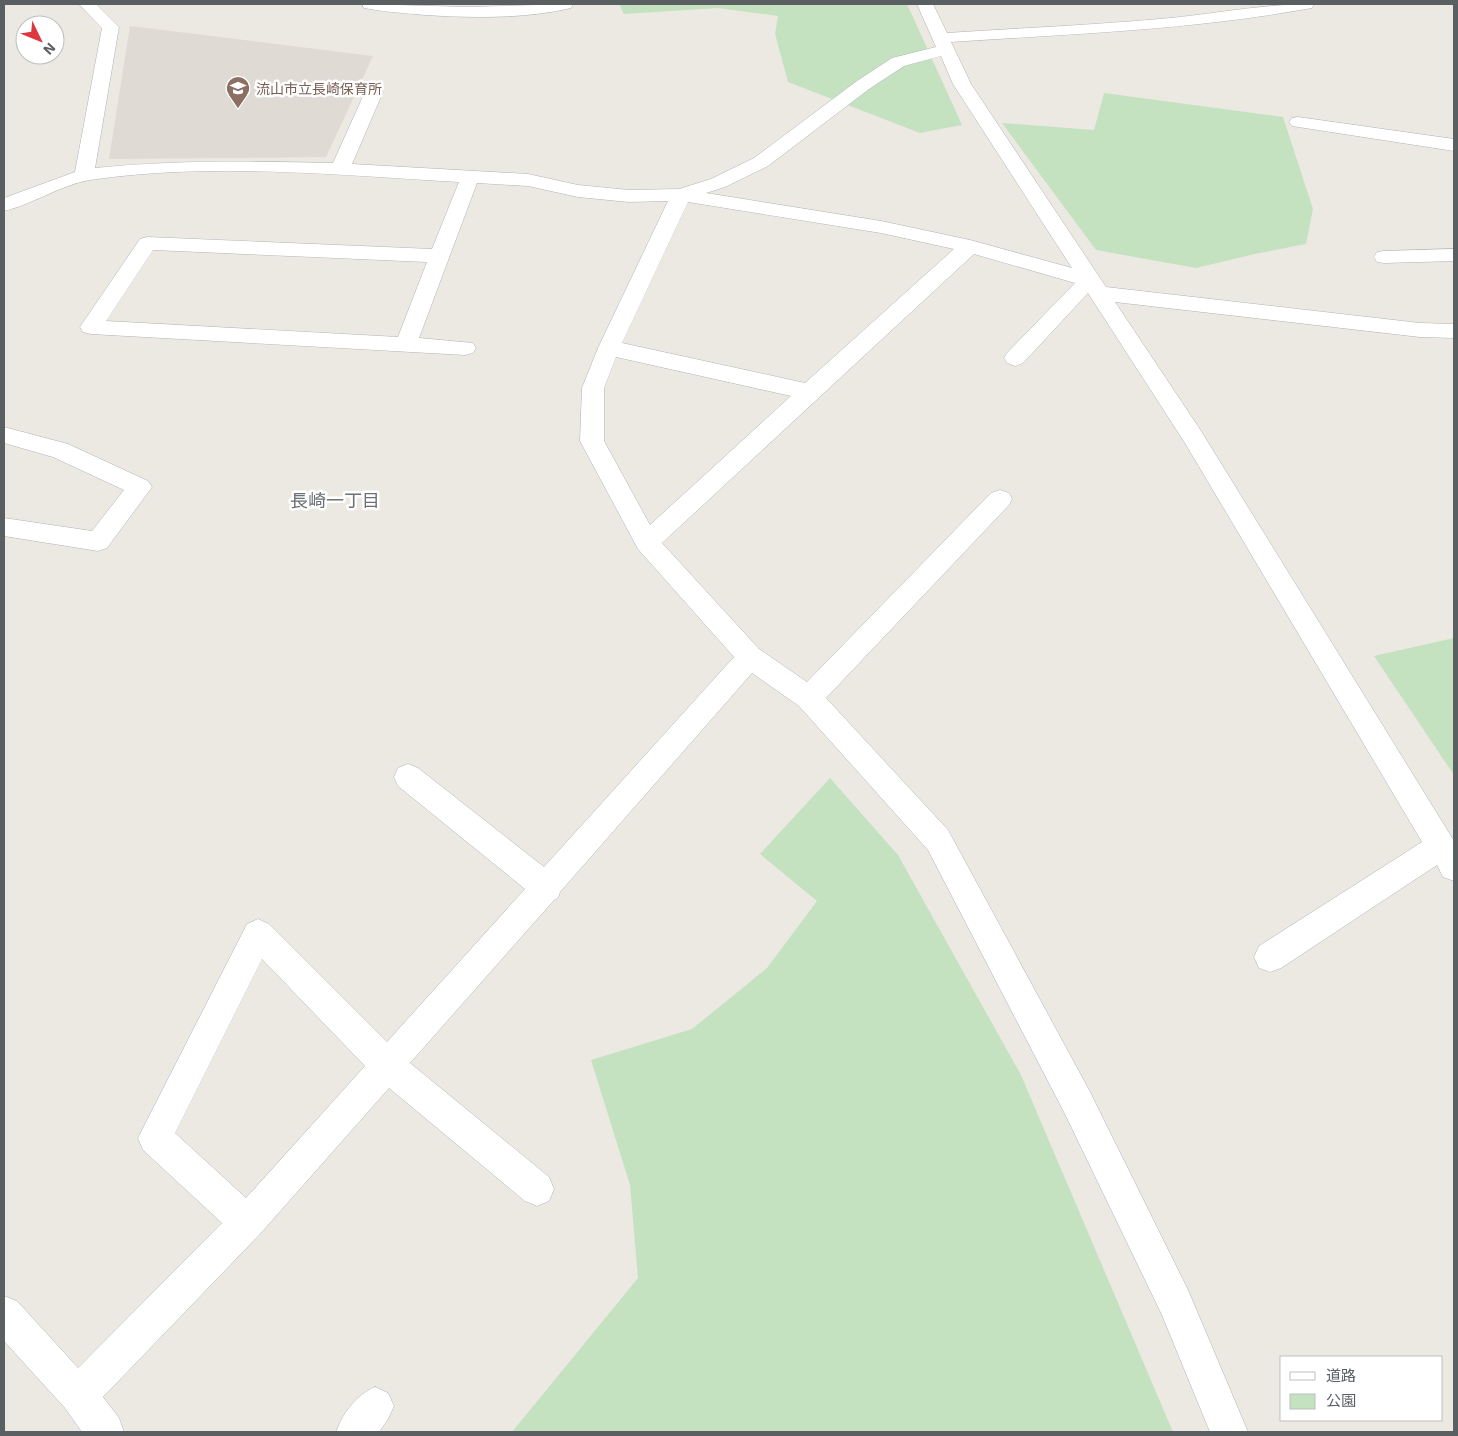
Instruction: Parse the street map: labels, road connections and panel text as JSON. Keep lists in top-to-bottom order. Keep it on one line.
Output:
{"districts":["長崎一丁目"],"places":{"school or university":["流山市立長崎保育所"]},"legend":["道路","公園"],"north":"bottom right"}
